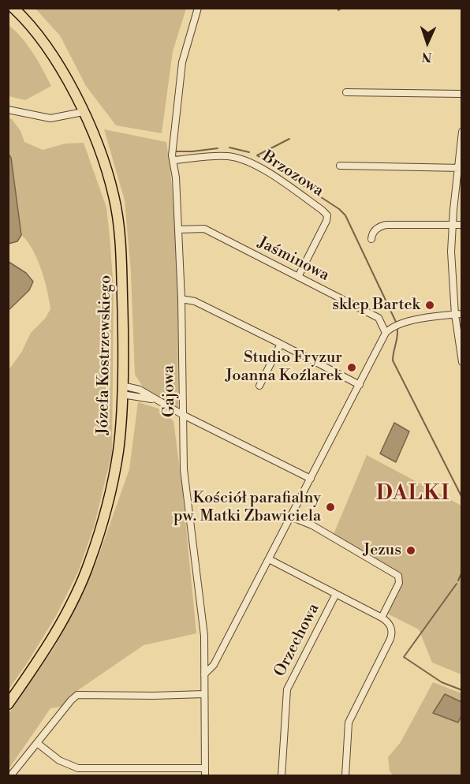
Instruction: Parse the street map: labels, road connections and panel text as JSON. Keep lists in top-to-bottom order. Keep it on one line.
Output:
{"streets":{"main road":["Józefa Kostrzewskiego"],"street":["Brzozowa","Jaśminowa","Gajowa","Orzechowa"]},"crossings":[["Brzozowa","Jaśminowa"],["Brzozowa","Gajowa"],["Jaśminowa","Gajowa"]],"districts":["DALKI"],"places":["sklep Bartek","Studio Fryzur Joanna Koźlarek","Kościół parafialny pw. Matki Zbawiciela","Jezus"],"north":"bottom"}
